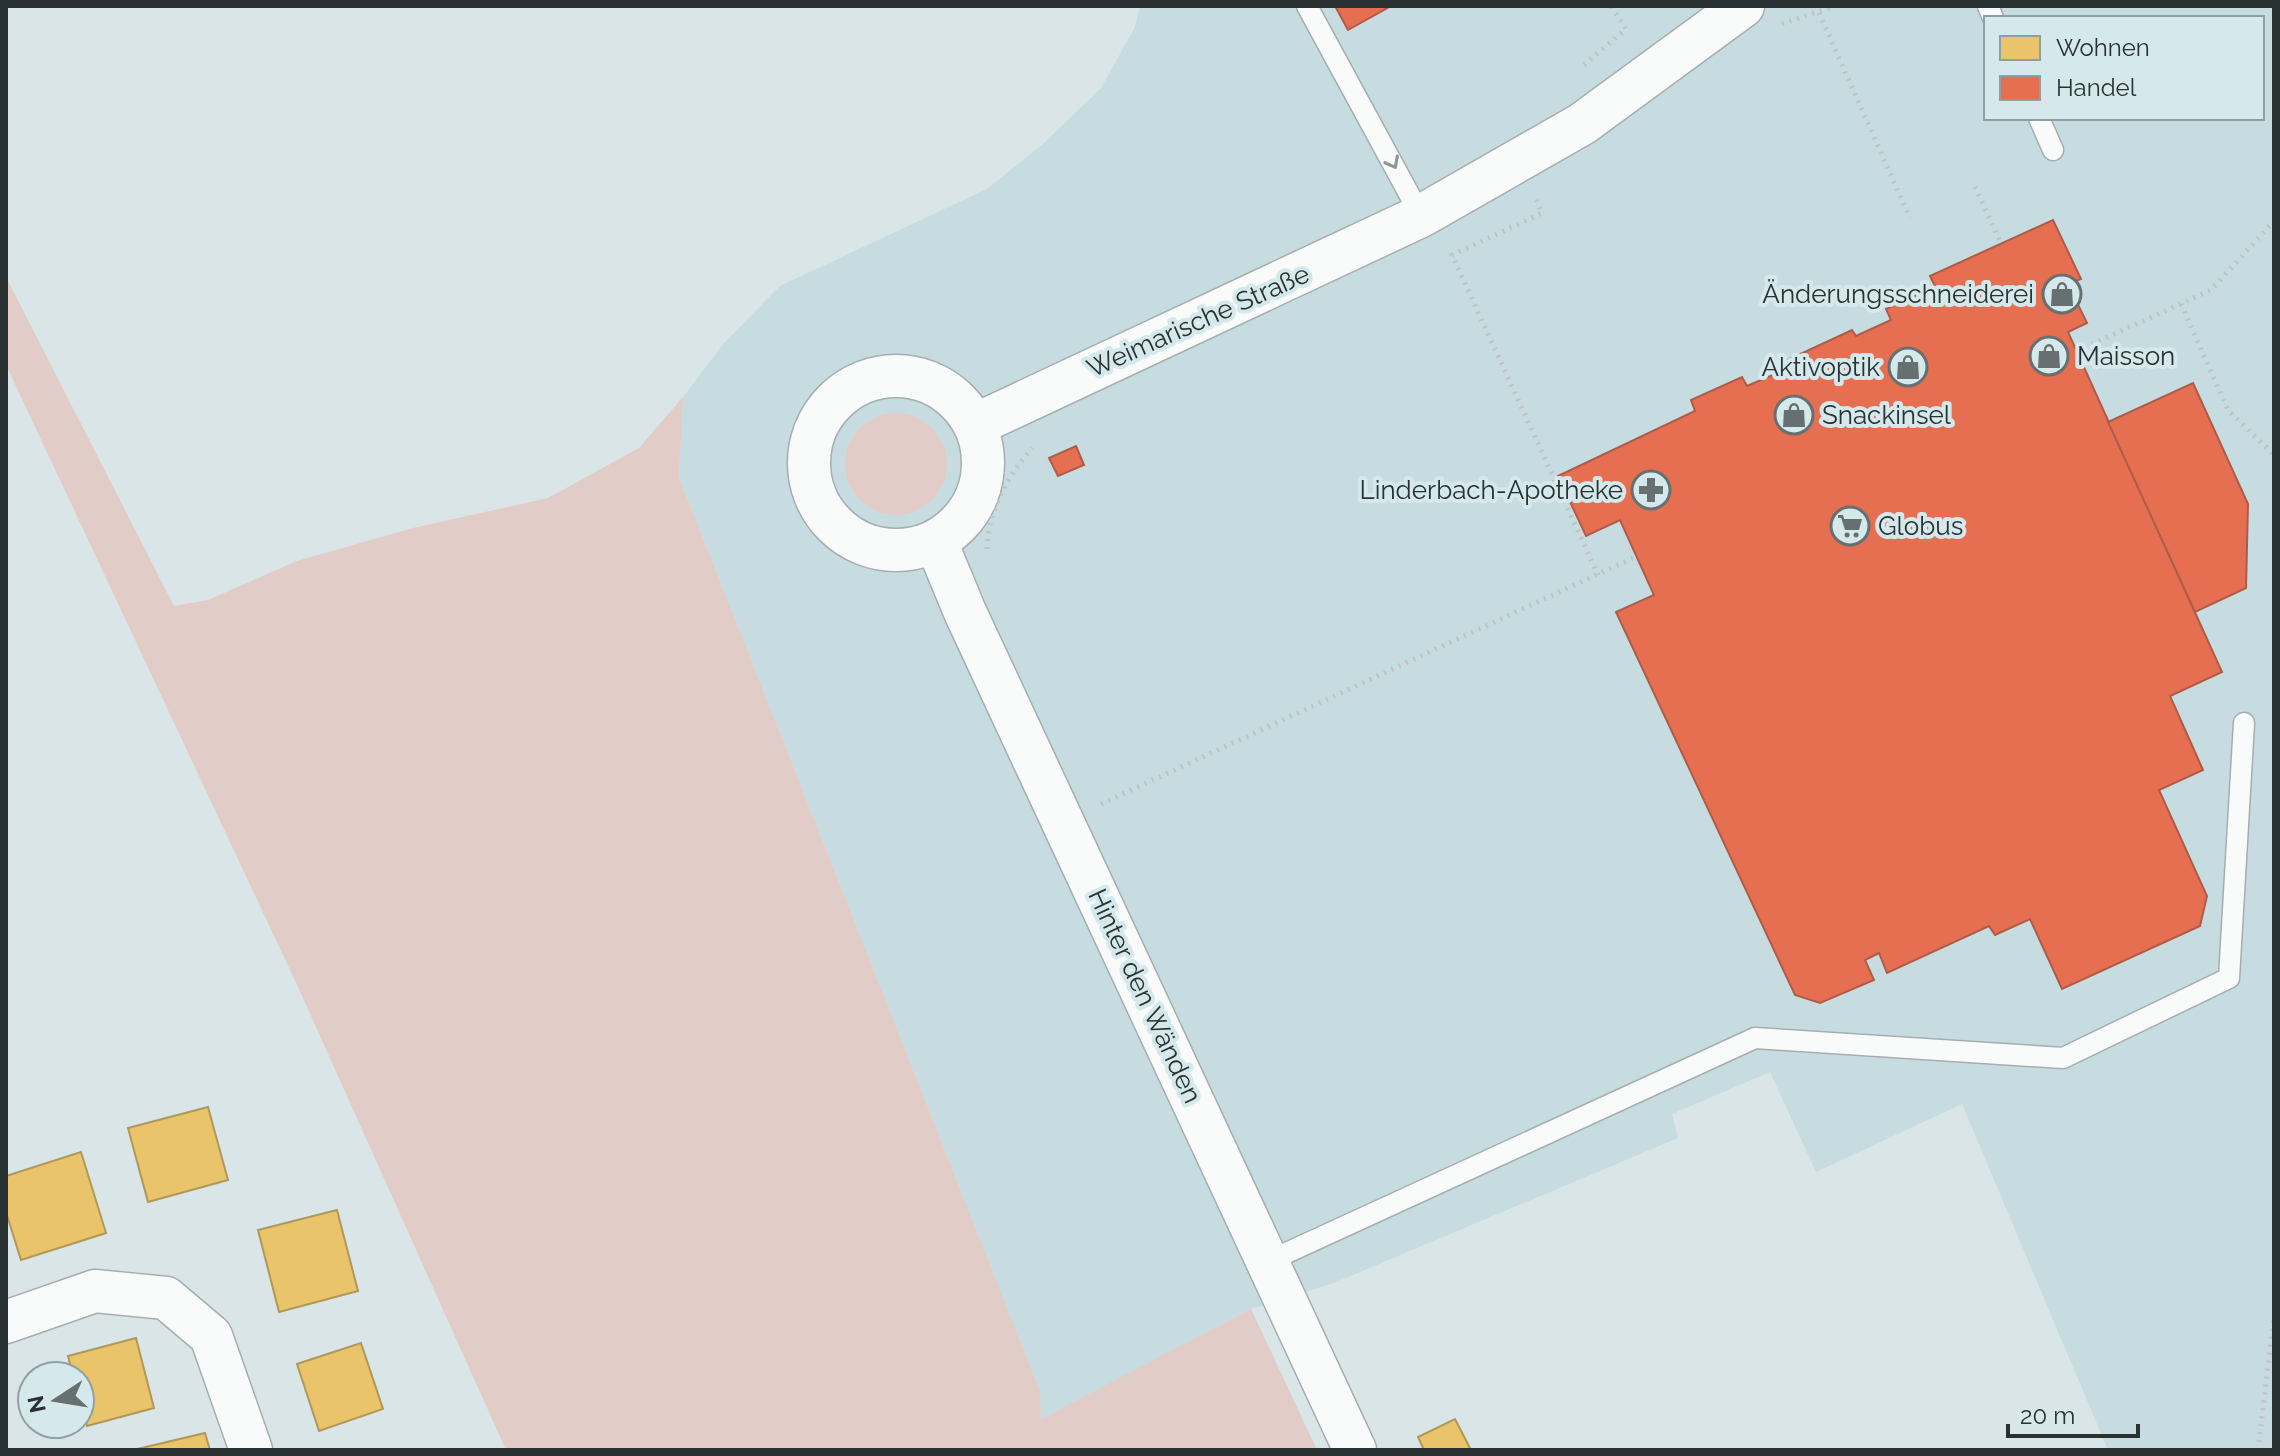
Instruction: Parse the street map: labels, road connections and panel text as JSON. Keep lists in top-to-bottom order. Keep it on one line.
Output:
{"streets":{"street":["Weimarische Straße","Hinter den Wänden"]},"crossings":[["Weimarische Straße","Hinter den Wänden"]],"places":{"shop":["Änderungsschneiderei","Maisson","Aktivoptik","Snackinsel"],"pharmacy":["Linderbach-Apotheke"],"supermarket":["Globus"]},"legend":["Wohnen","Handel"],"scale_bar":"20 m","north":"left"}
